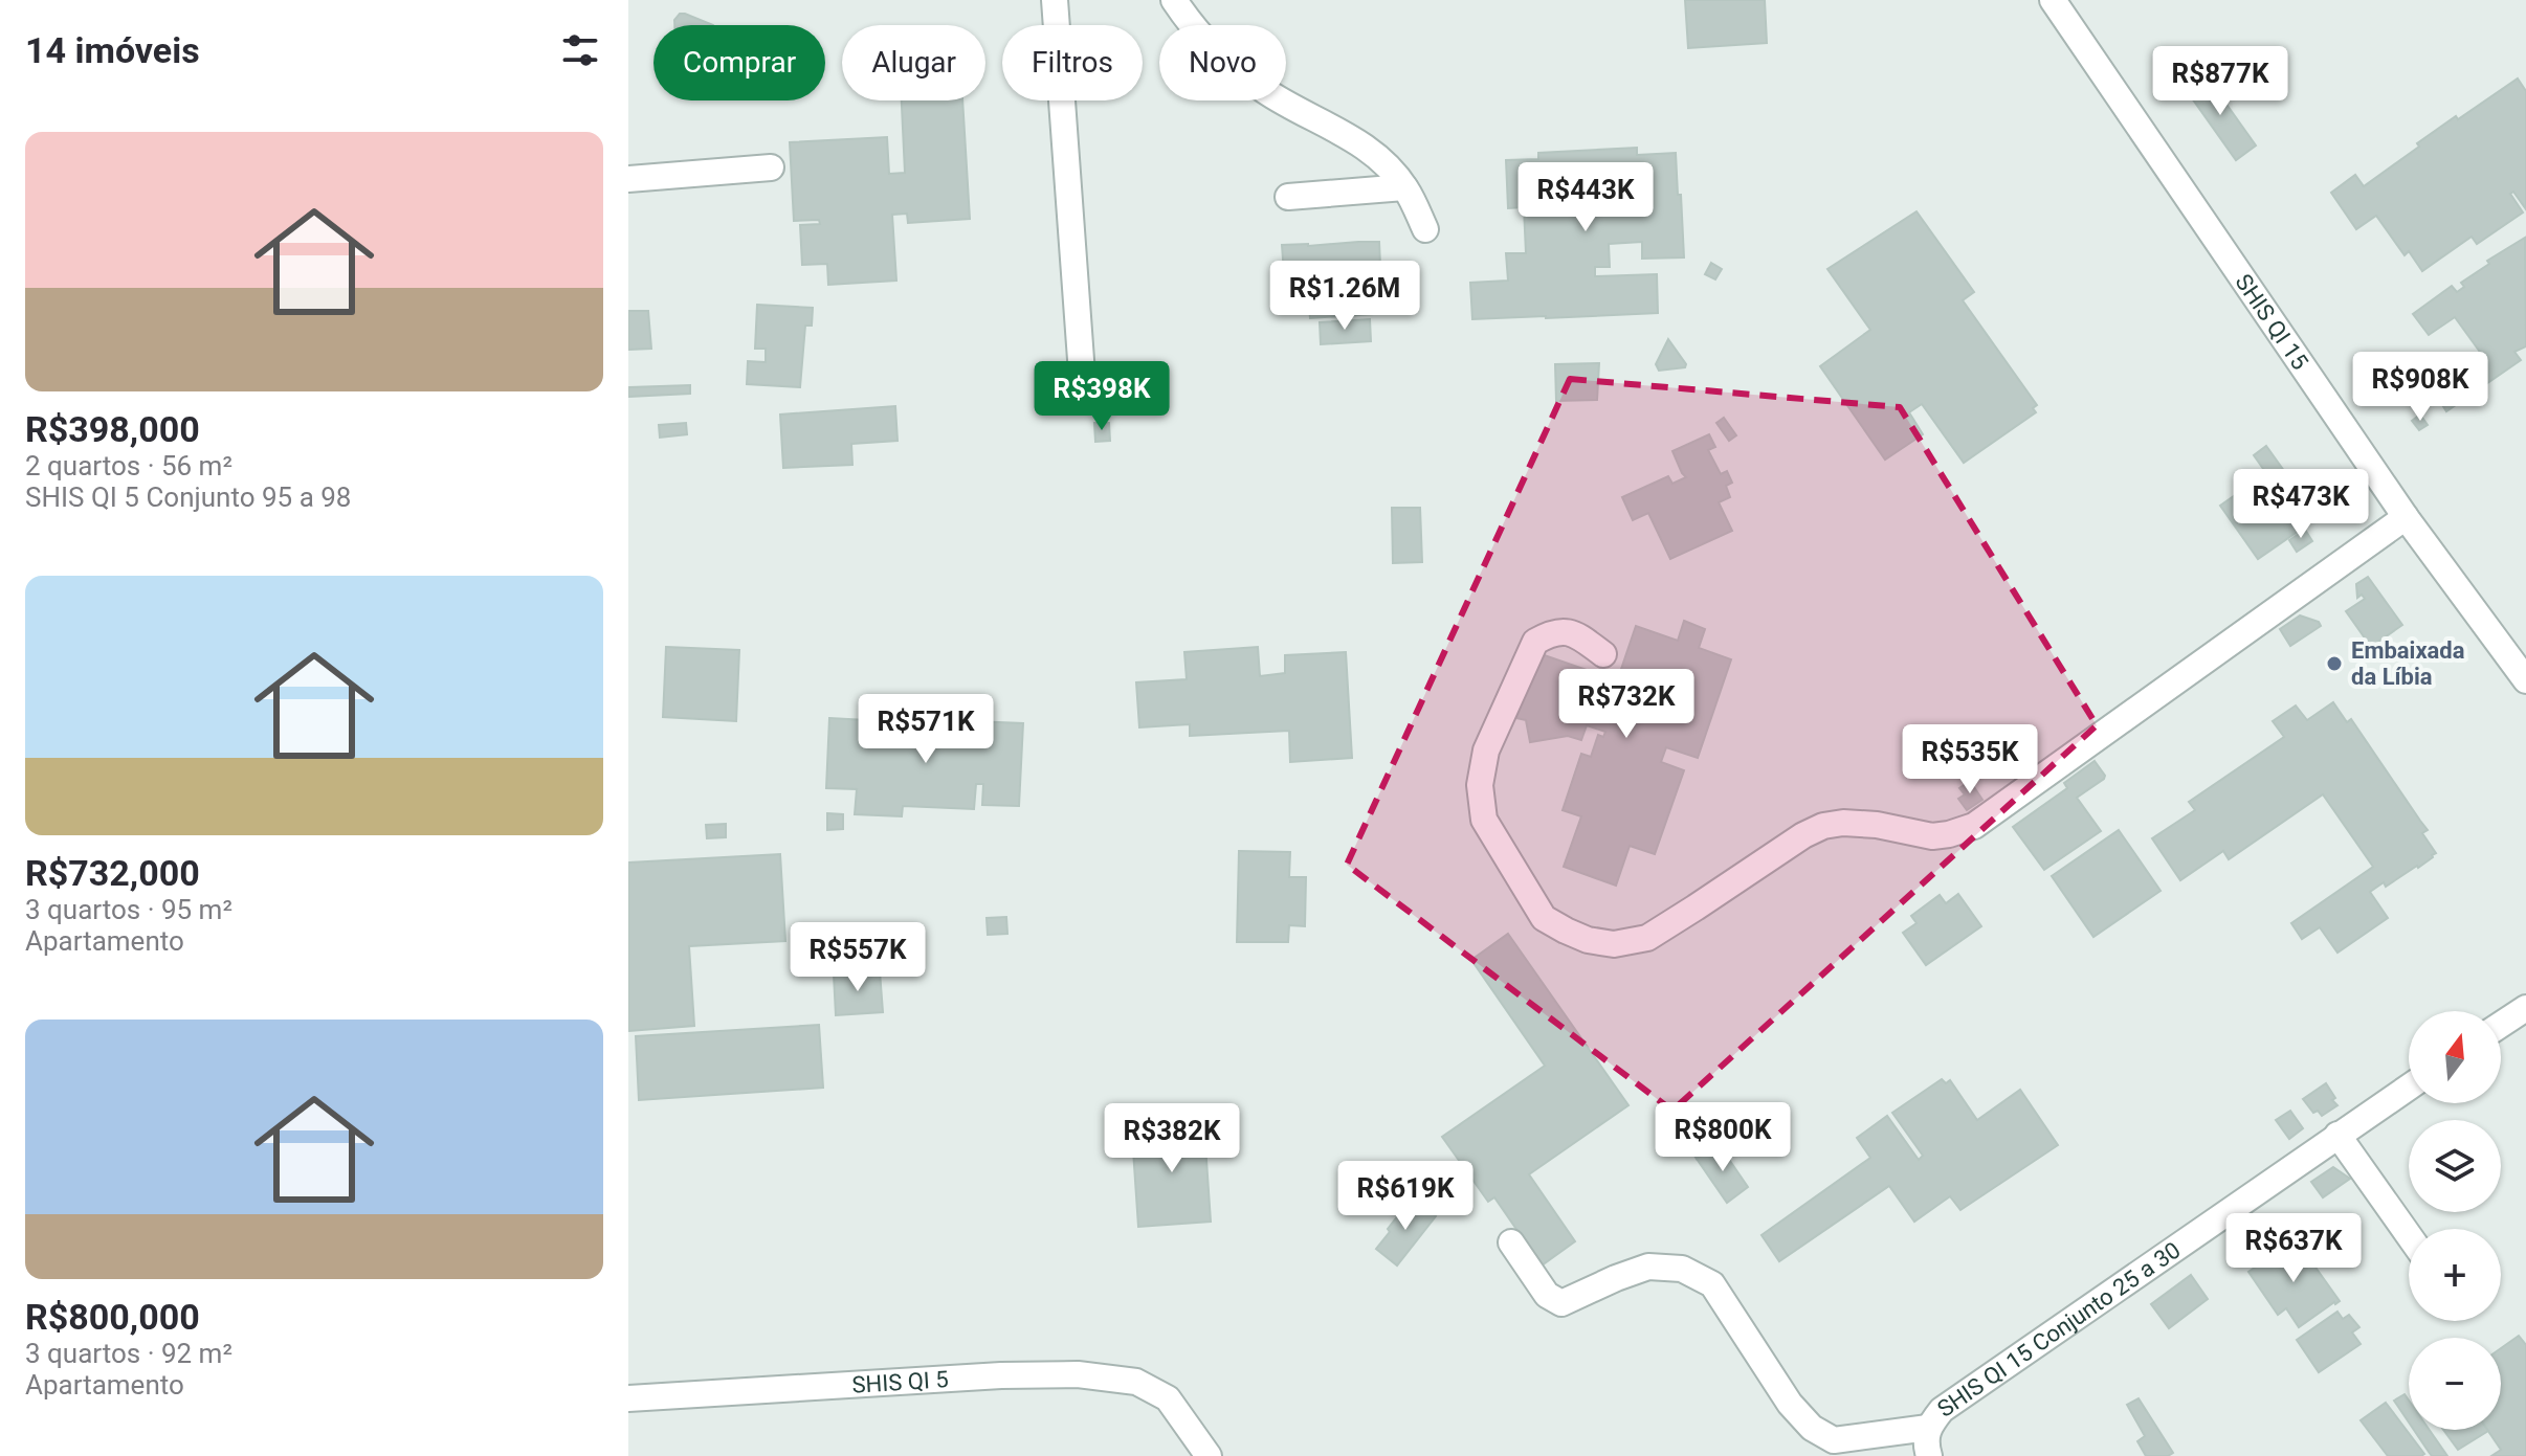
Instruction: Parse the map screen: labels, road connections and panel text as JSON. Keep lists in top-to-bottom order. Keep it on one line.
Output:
{"streets":{"street":["SHIS QI 15","SHIS QI 15 Conjunto 25 a 30","SHIS QI 5"]},"places":["Embaixada da Líbia"],"north":"top","page":{"heading":"14 imóveis","chip":["Comprar","Alugar","Filtros","Novo"],"price":["R$877K","R$443K","R$1.26M","R$908K","R$398K","R$473K","R$732K","R$571K","R$535K","R$557K","R$800K","R$382K","R$619K","R$637K"],"list":[{"name":"R$398,000","note":"2 quartos · 56 m² · SHIS QI 5 Conjunto 95 a 98"},{"name":"R$732,000","note":"3 quartos · 95 m² · Apartamento"},{"name":"R$800,000","note":"3 quartos · 92 m² · Apartamento"}],"map_buttons":["+","−"]}}
